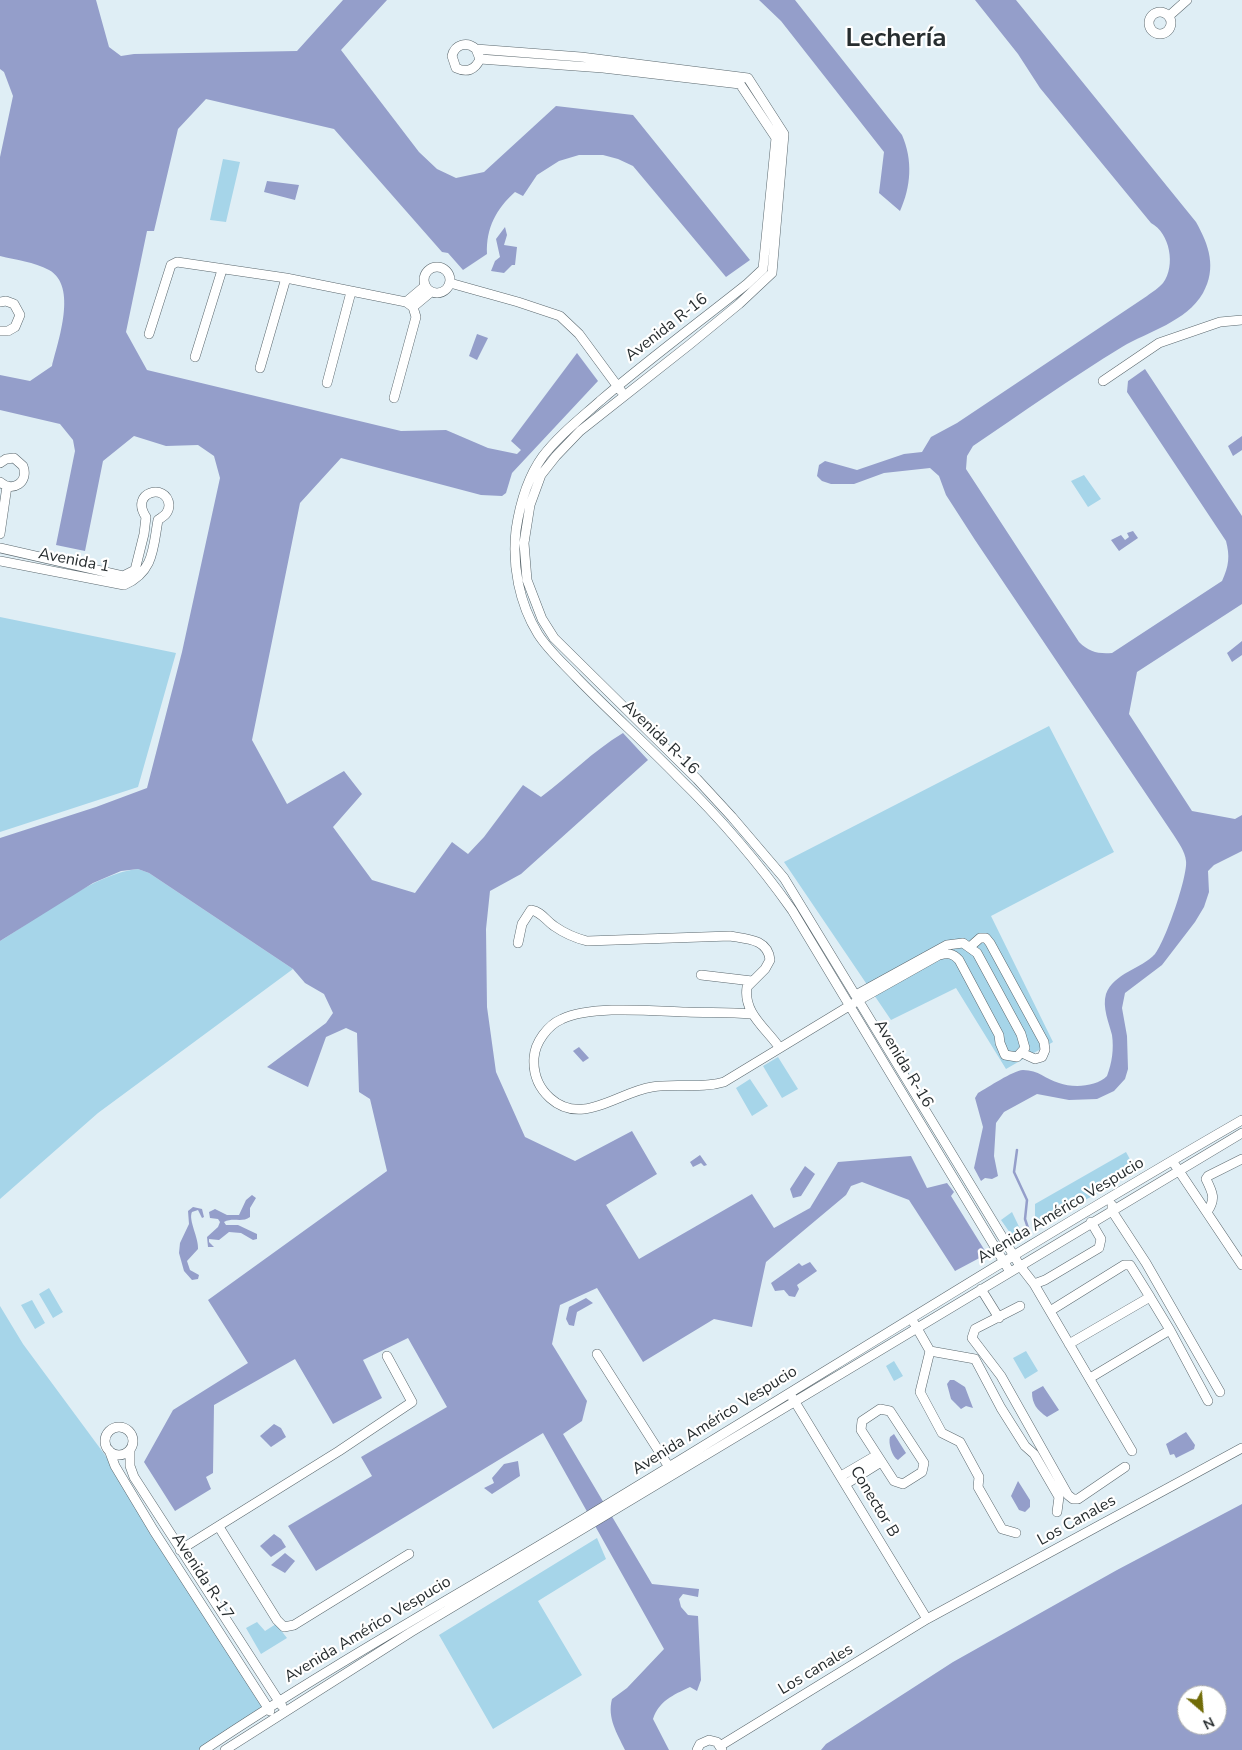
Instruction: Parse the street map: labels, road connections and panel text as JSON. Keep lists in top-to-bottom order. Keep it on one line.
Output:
{"streets":{"street":["Avenida R-16","Avenida 1","Avenida Américo Vespucio","Conector B","Los Canales","Avenida R-17","Los canales"]},"crossings":[["Avenida R-16","Avenida Américo Vespucio"],["Avenida Américo Vespucio","Conector B"],["Avenida Américo Vespucio","Avenida R-17"],["Conector B","Los Canales"],["Conector B","Los canales"],["Los Canales","Los canales"]],"districts":["Lechería"],"north":"bottom right"}
